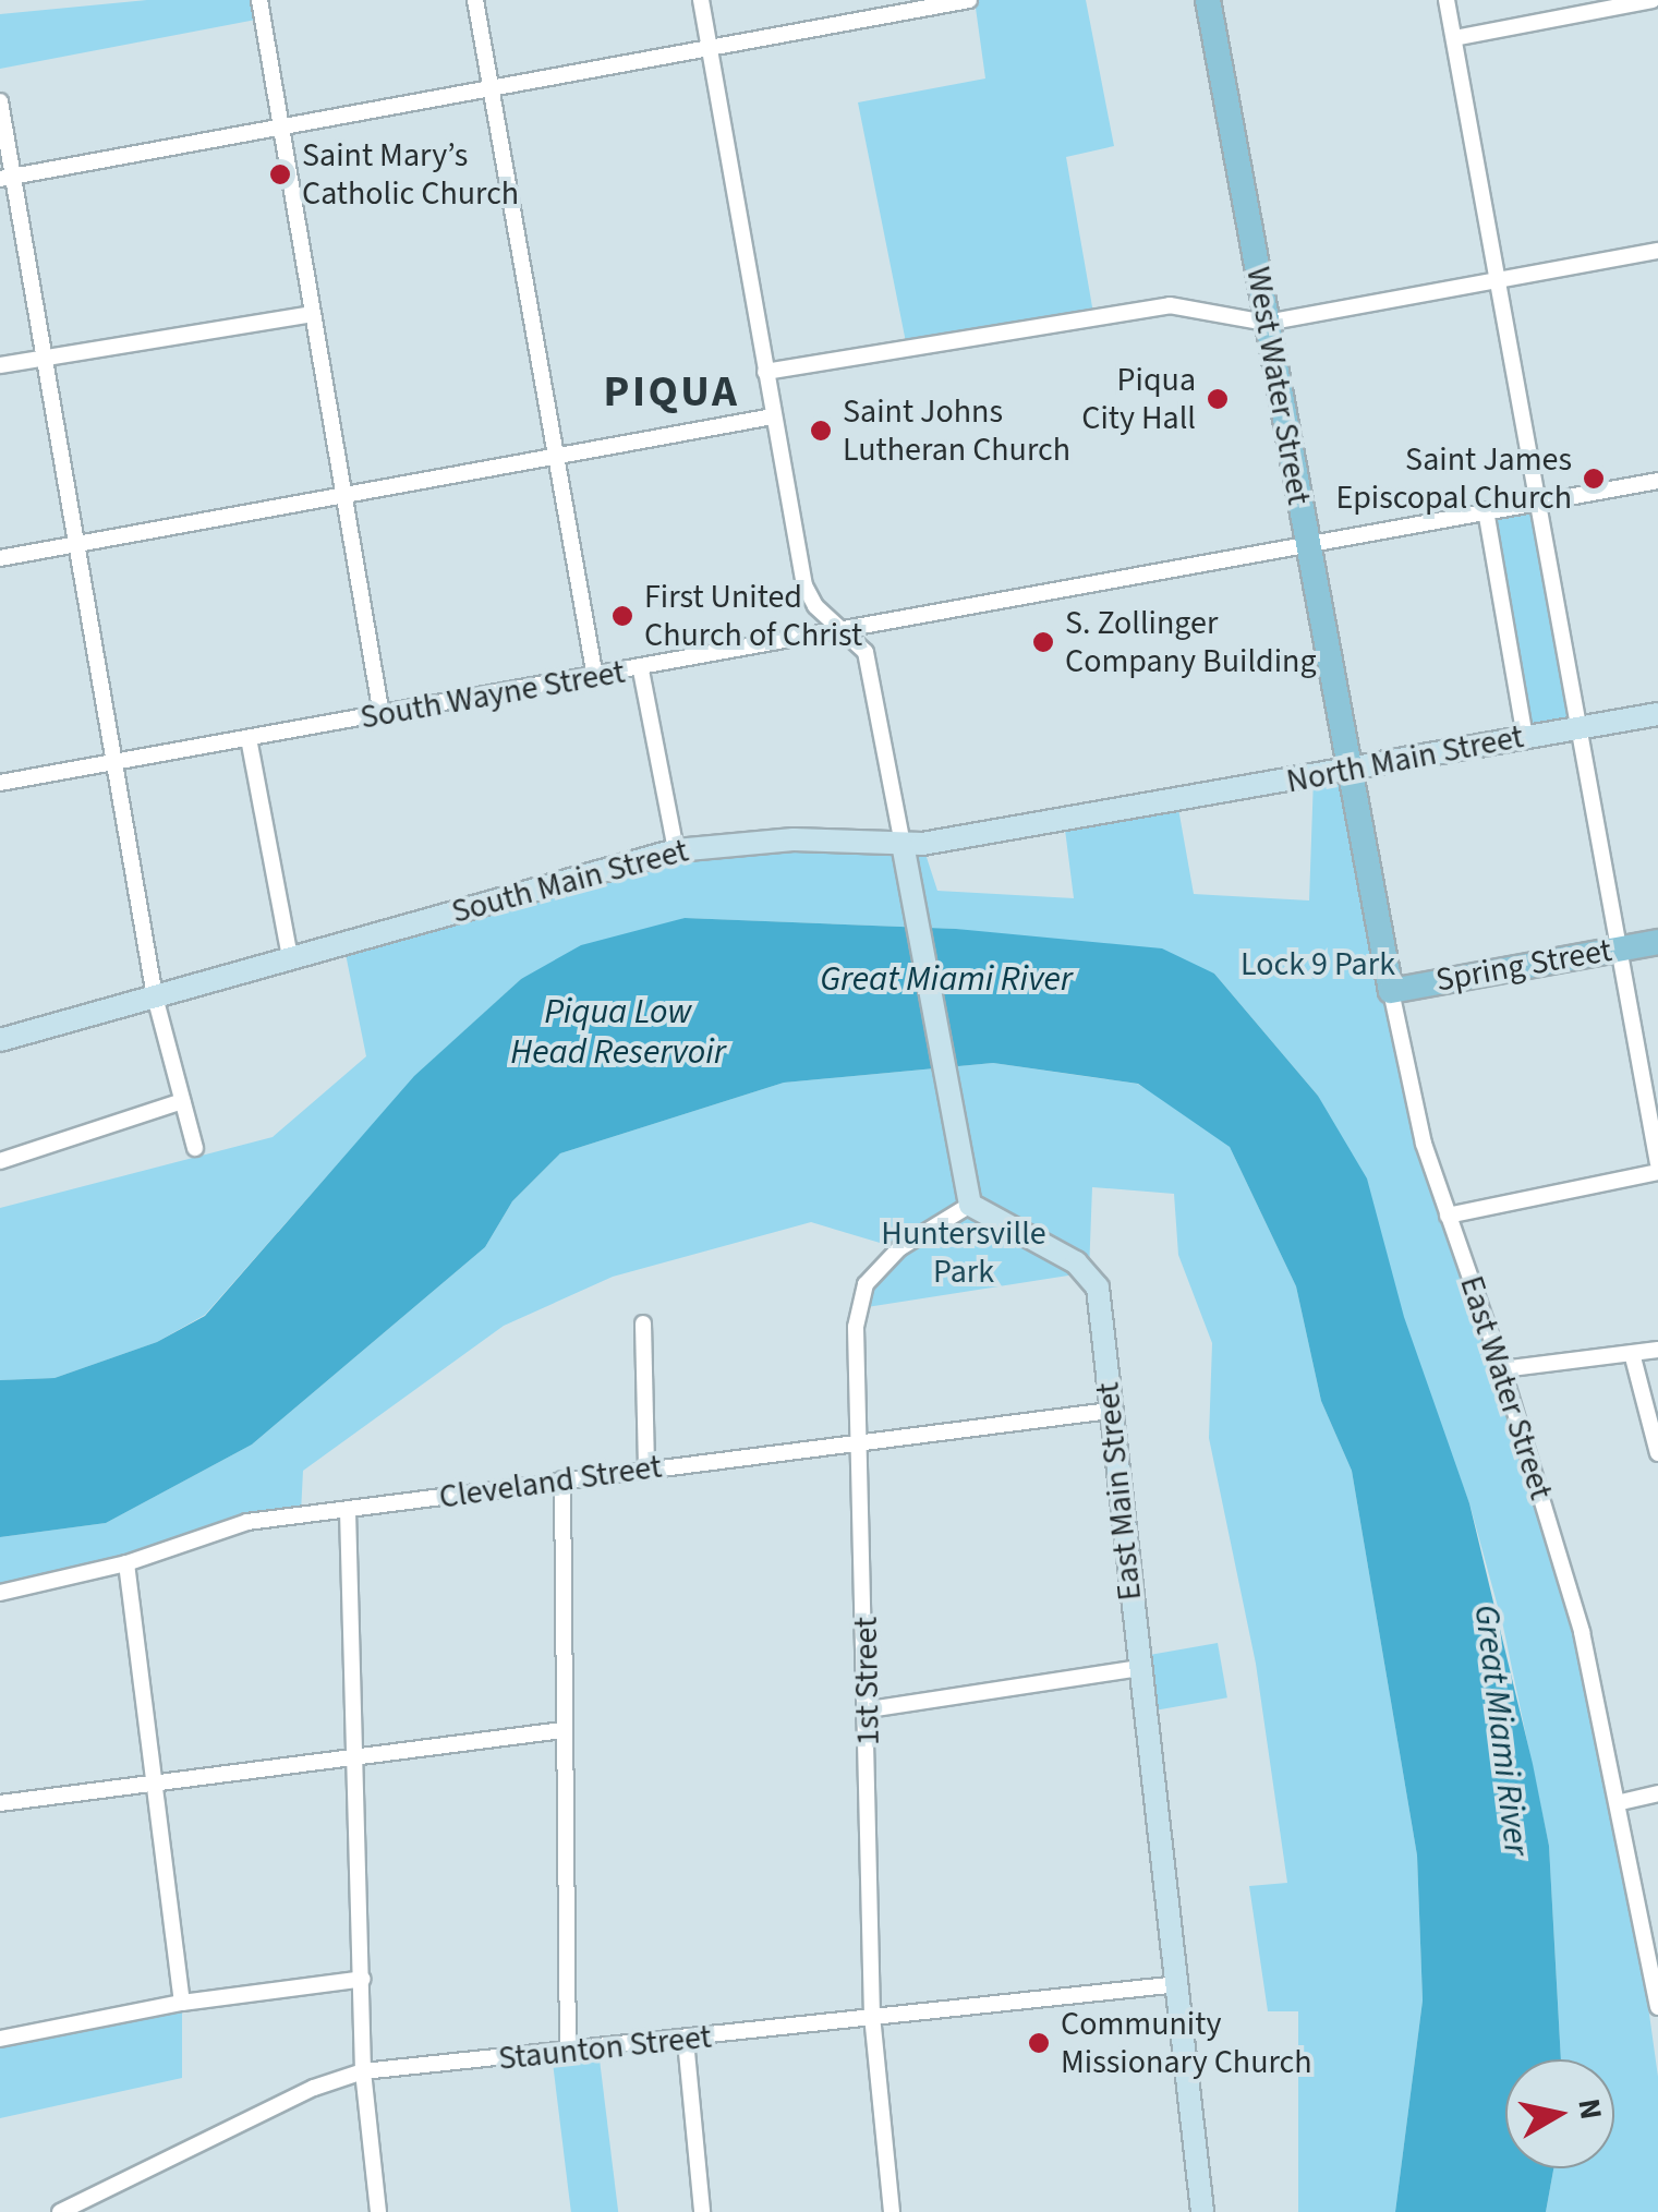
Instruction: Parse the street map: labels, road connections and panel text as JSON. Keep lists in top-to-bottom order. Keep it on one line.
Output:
{"streets":{"main road":["West Water Street","Spring Street","East Water Street"],"street":["South Wayne Street","North Main Street","South Main Street","Cleveland Street","East Main Street","1st Street","Staunton Street"]},"crossings":[["West Water Street","South Wayne Street"],["West Water Street","North Main Street"],["West Water Street","East Water Street"],["North Main Street","South Main Street"],["North Main Street","East Water Street"],["Spring Street","East Water Street"],["Cleveland Street","East Main Street"],["Cleveland Street","1st Street"],["East Main Street","1st Street"],["East Main Street","Staunton Street"],["1st Street","Staunton Street"]],"districts":["PIQUA"],"water":["Great Miami River","Piqua Low Head Reservoir"],"parks":["Lock 9 Park","Huntersville Park"],"places":["Saint Mary’s Catholic Church","Piqua City Hall","Saint Johns Lutheran Church","Saint James Episcopal Church","First United Church of Christ","S. Zollinger Company Building","Community Missionary Church"],"north":"right"}
